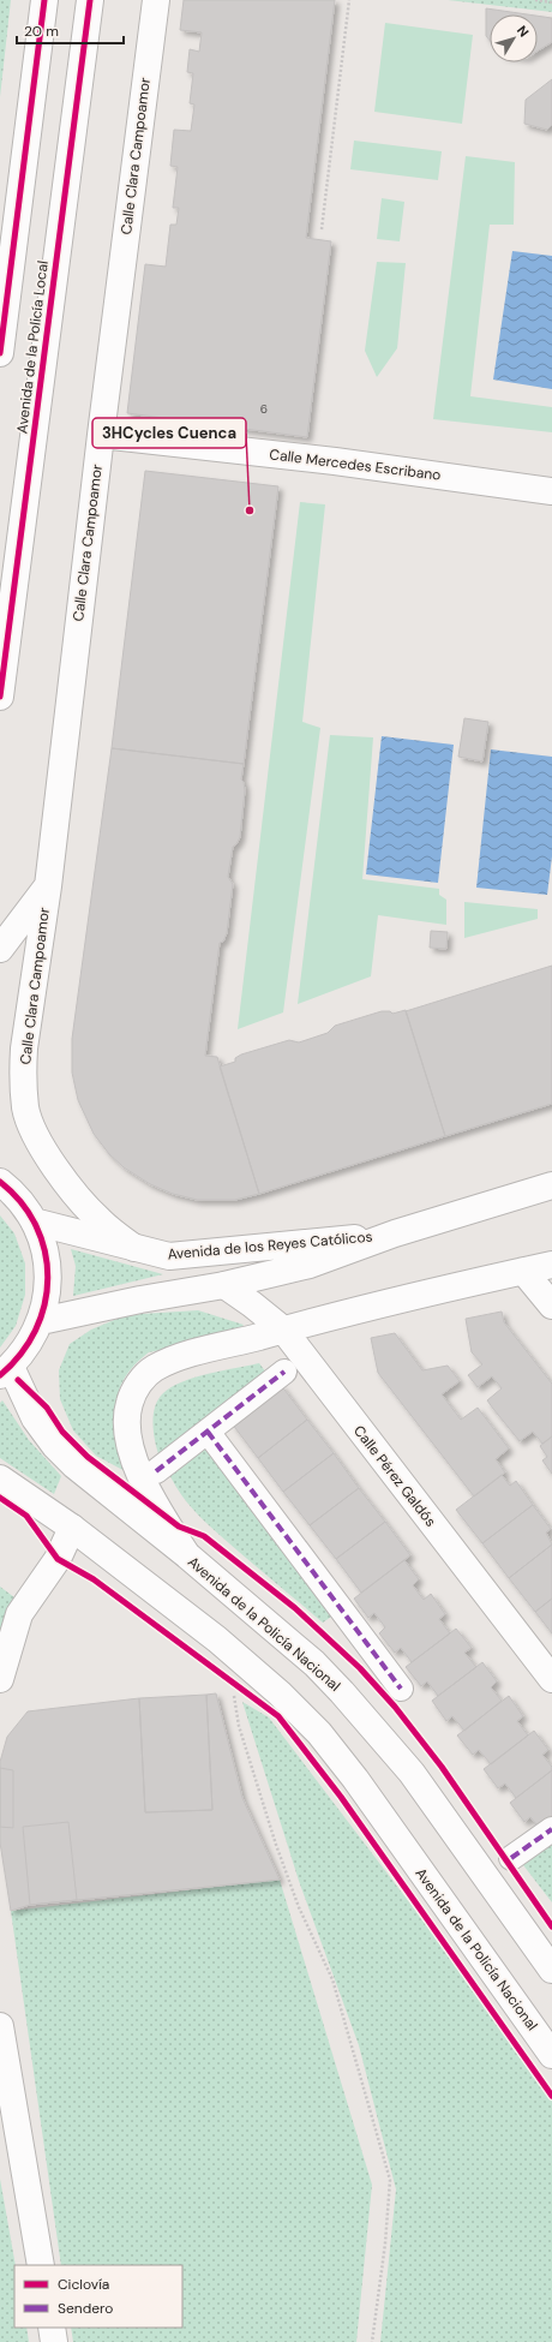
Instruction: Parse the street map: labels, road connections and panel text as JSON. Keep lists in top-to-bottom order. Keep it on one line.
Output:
{"streets":{"main road":["Calle Clara Campoamor","Avenida de la Policía Local","Calle Mercedes Escribano","Avenida de los Reyes Católicos","Calle Pérez Galdós","Avenida de la Policía Nacional"]},"crossings":[["Calle Clara Campoamor","Calle Mercedes Escribano"],["Calle Clara Campoamor","Avenida de los Reyes Católicos"],["Avenida de los Reyes Católicos","Calle Pérez Galdós"]],"places":["3HCycles Cuenca"],"house_numbers":["6"],"legend":["Ciclovía","Sendero"],"scale_bar":"20 m","north":"top right"}
